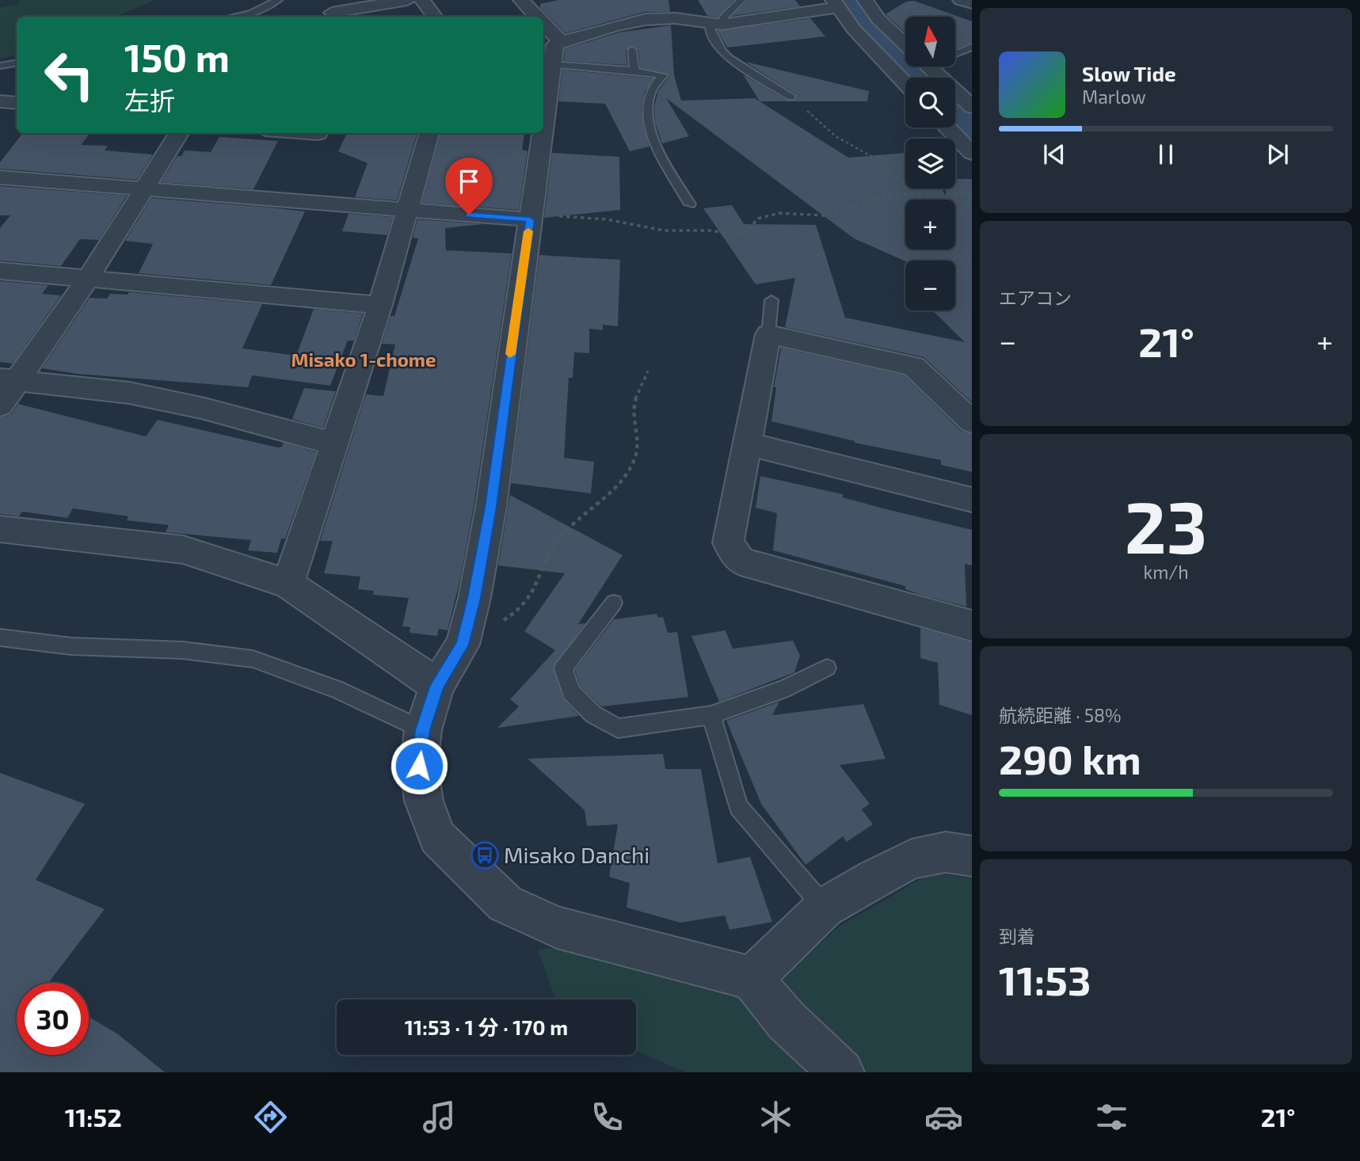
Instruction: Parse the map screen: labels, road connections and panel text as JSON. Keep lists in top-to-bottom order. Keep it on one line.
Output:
{"districts":["Misako 1-chome"],"places":{"bus stop":["Misako Danchi"]},"north":"top","page":{"map_buttons":["+","−"],"turn":["150 m","左折"],"song":["Slow Tide","Marlow"],"tile":["エアコン",["23","km/h"],["航続距離 · 58%","290 km"],["到着","11:53"]],"heat":["−","21°","+"],"limit":"30","trip":"11:53 · 1 分 · 170 m","tabs":["11:52","21°"]}}
